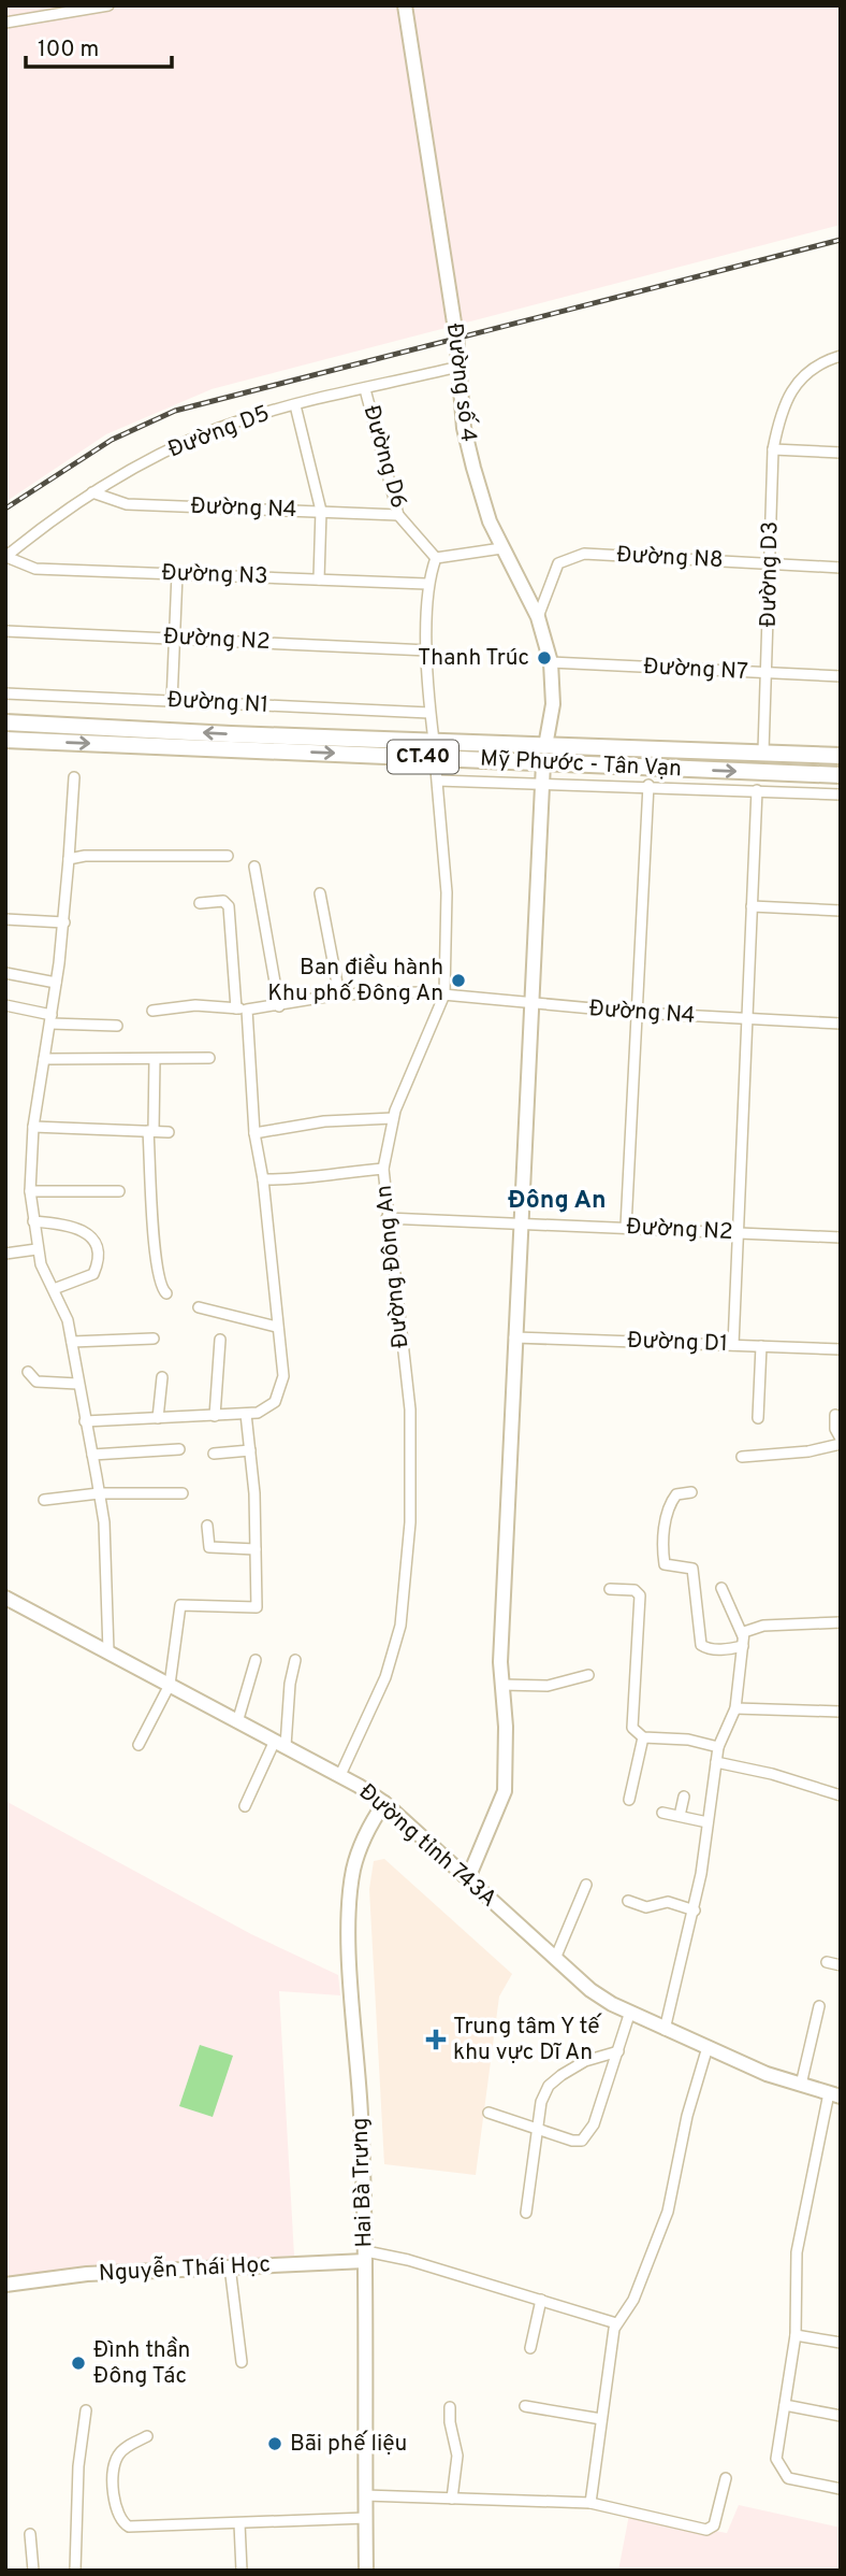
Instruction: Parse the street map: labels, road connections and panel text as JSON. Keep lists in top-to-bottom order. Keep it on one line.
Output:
{"streets":{"main road":["CT.40","Mỹ Phước - Tân Vạn"],"street":["Đường số 4","Đường D5","Đường D6","Đường N4","Đường N8","Đường D3","Đường N3","Đường N2","Đường N7","Đường N1","Đường Đông An","Đường D1","Đường tỉnh 743A","Hai Bà Trưng","Nguyễn Thái Học"]},"crossings":[["Đường số 4","Đường D5"],["Đường số 4","Đường N8"],["Đường số 4","Đường N7"],["Đường số 4","Mỹ Phước - Tân Vạn"],["Đường D5","Đường D6"],["Đường D5","Đường N4"],["Đường D5","Đường N3"],["Đường D6","Đường N4"],["Đường N4","Đường Đông An"],["Đường N8","Đường D3"],["Đường D3","Đường N7"],["Đường D3","Mỹ Phước - Tân Vạn"],["Đường N2","Đường Đông An"],["Mỹ Phước - Tân Vạn","Đường Đông An"],["Đường Đông An","Đường tỉnh 743A"],["Đường tỉnh 743A","Hai Bà Trưng"],["Hai Bà Trưng","Nguyễn Thái Học"]],"districts":["Đông An"],"places":{"other":["Thanh Trúc","Ban điều hành Khu phố Đông An","Đình thần Đông Tác","Bãi phế liệu"],"health":["Trung tâm Y tế khu vực Dĩ An"]},"scale_bar":"100 m"}
